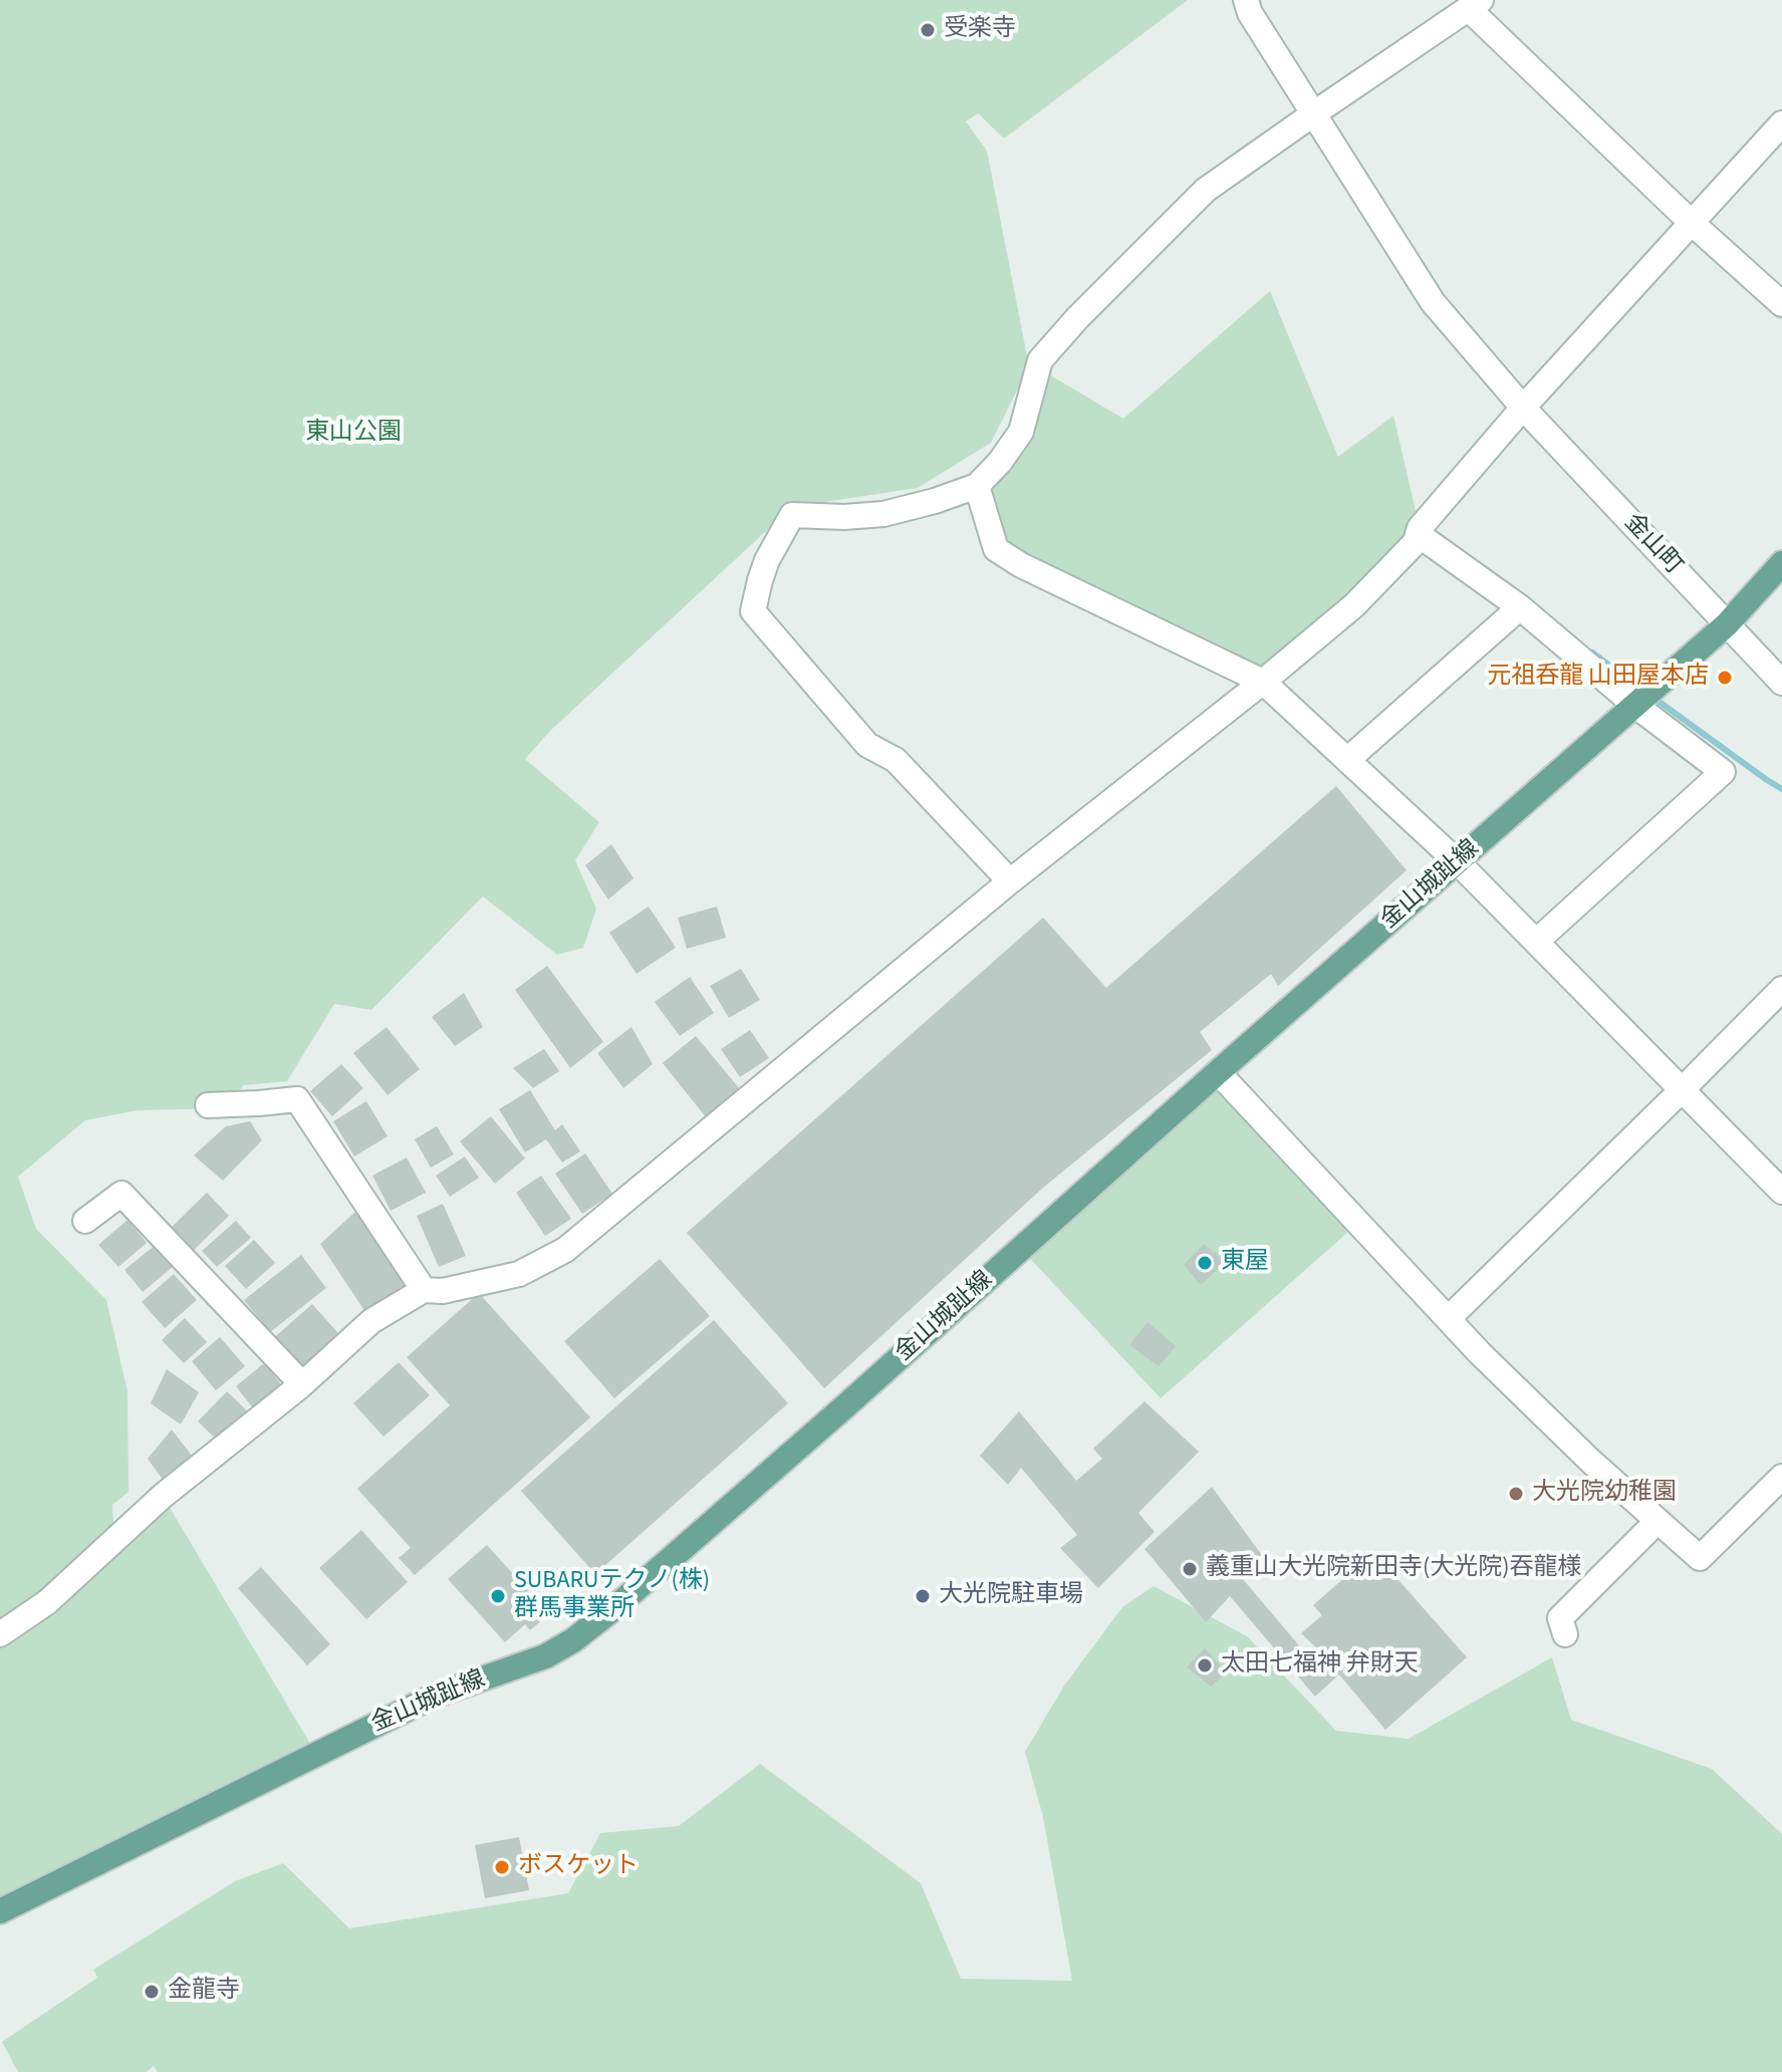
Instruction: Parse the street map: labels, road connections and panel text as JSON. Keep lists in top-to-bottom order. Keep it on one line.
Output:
{"streets":{"main road":["金山城趾線"],"street":["金山町"]},"crossings":[["金山町","金山城趾線"]],"parks":["東山公園"],"places":["受楽寺","元祖呑龍 山田屋本店","東屋","大光院幼稚園","義重山大光院新田寺(大光院)吞龍様","SUBARUテクノ(株) 群馬事業所","大光院駐車場","太田七福神 弁財天","ボスケット","金龍寺"]}
